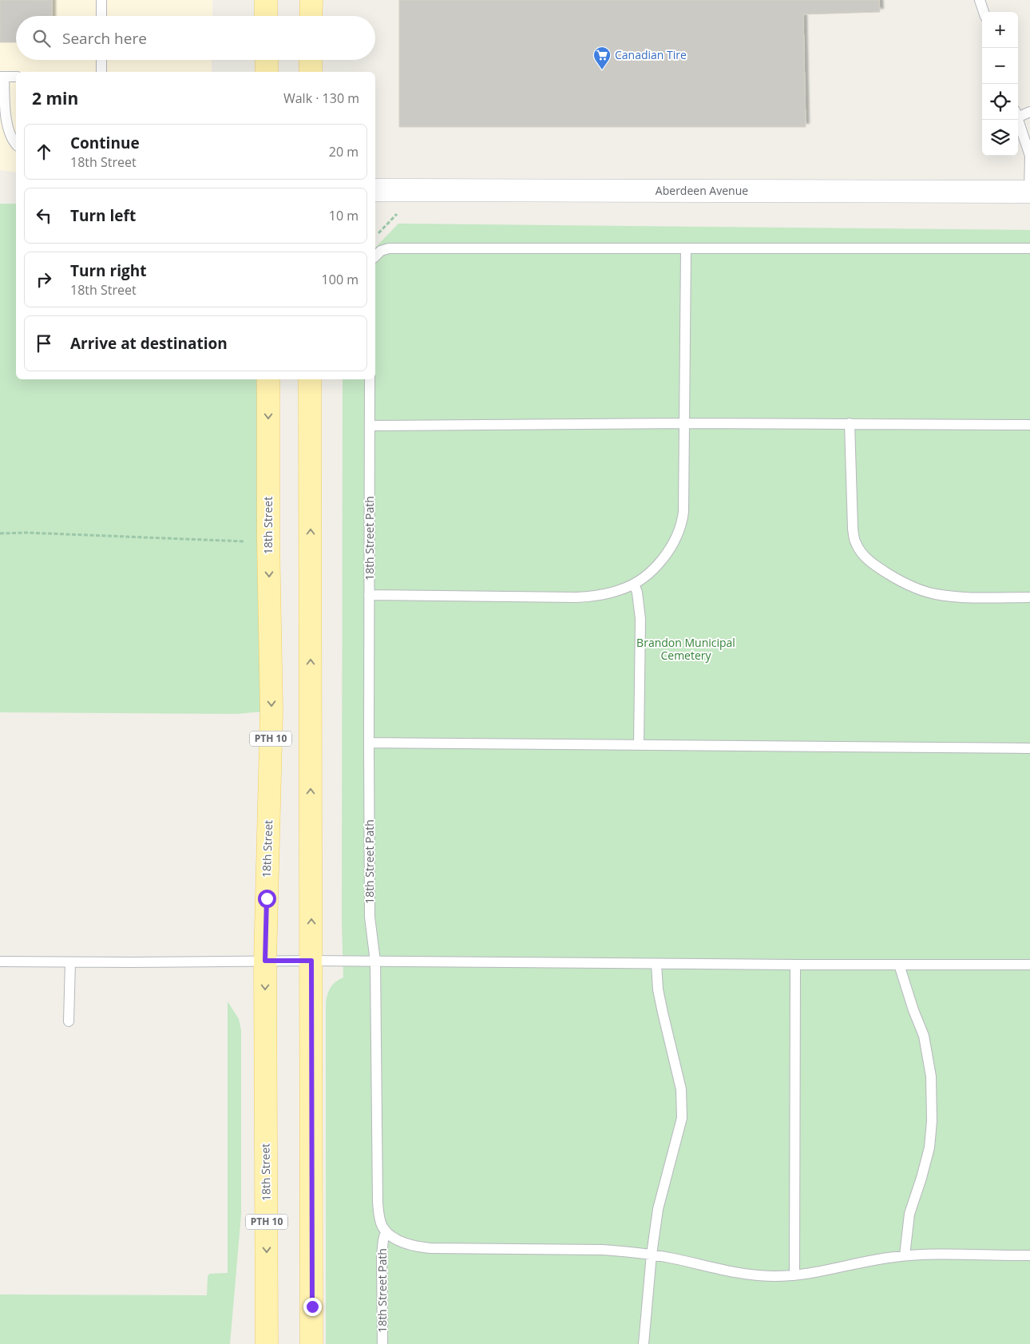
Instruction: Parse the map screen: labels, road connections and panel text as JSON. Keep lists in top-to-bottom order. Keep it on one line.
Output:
{"streets":{"main road":["18th Street","PTH 10"],"street":["Aberdeen Avenue"],"lane":["18th Street Path"]},"parks":["Brandon Municipal Cemetery"],"places":{"supermarket":["Canadian Tire"]},"page":{"map_buttons":["+","−"],"search":"Search here","heading":["2 min","Walk · 130 m"],"list":[["Continue","18th Street","20 m"],["Turn left","10 m"],["Turn right","18th Street","100 m"],"Arrive at destination"]}}
